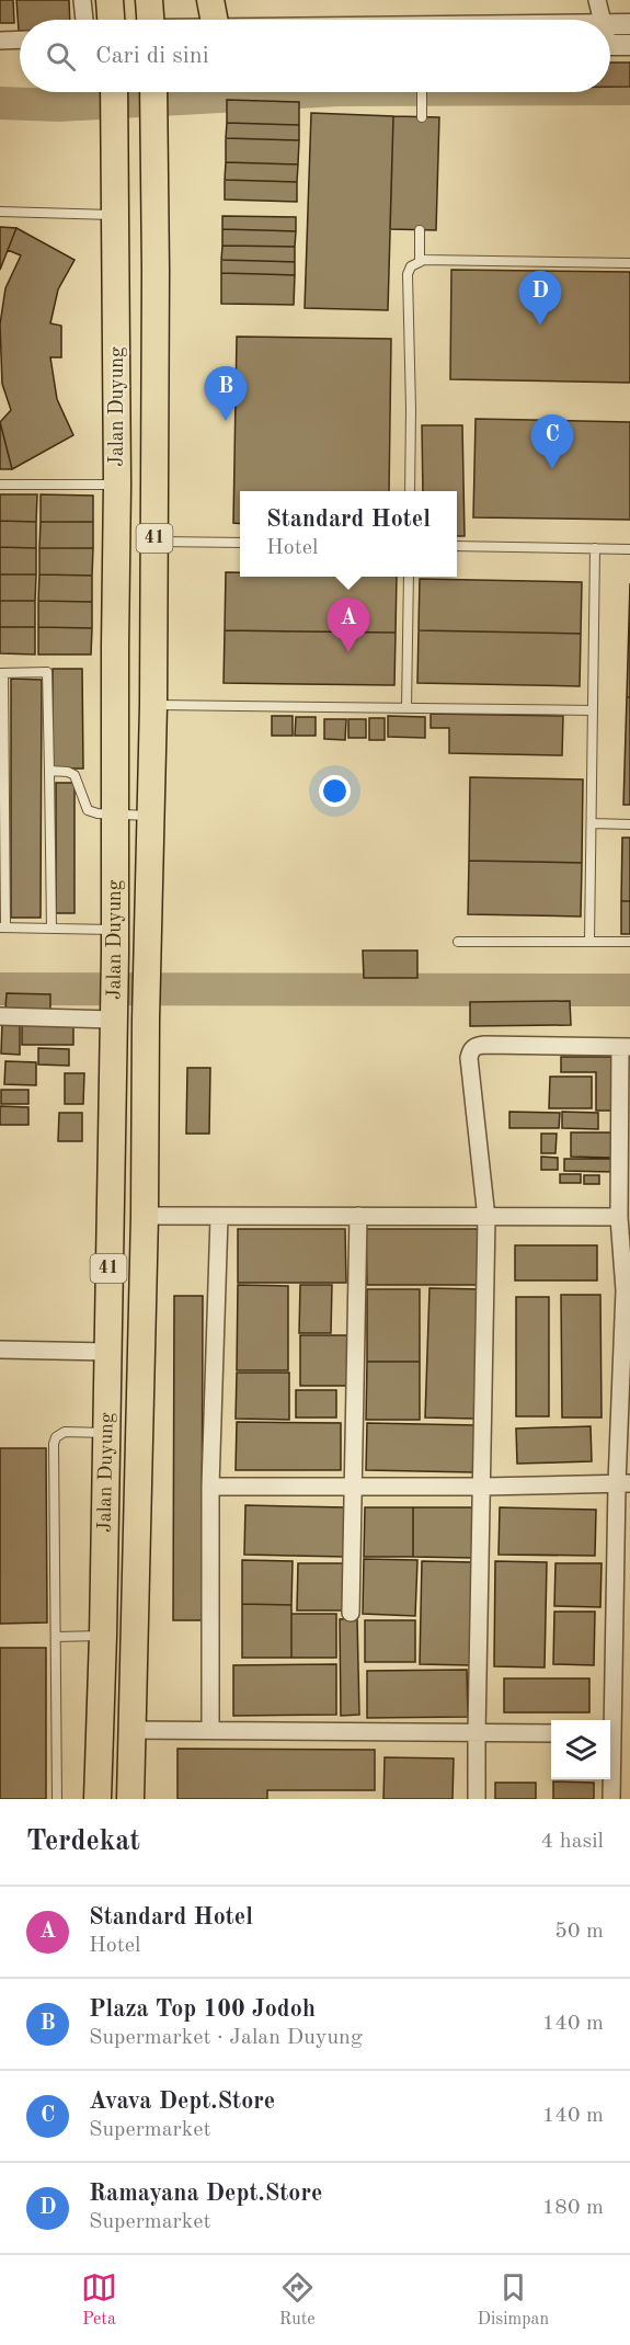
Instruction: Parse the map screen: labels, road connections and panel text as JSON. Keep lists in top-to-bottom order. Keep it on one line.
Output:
{"streets":{"highway":["Jalan Duyung","41"]},"page":{"search":"Cari di sini","pins":["D","B","C","A"],"popup":["Standard Hotel","Hotel"],"heading":["Terdekat","4 hasil"],"list":[{"mark":"A","name":"Standard Hotel","note":"Hotel","value":"50 m"},{"mark":"B","name":"Plaza Top 100 Jodoh","note":"Supermarket · Jalan Duyung","value":"140 m"},{"mark":"C","name":"Avava Dept.Store","note":"Supermarket","value":"140 m"},{"mark":"D","name":"Ramayana Dept.Store","note":"Supermarket","value":"180 m"}],"nav":["Peta","Rute","Disimpan"]}}
